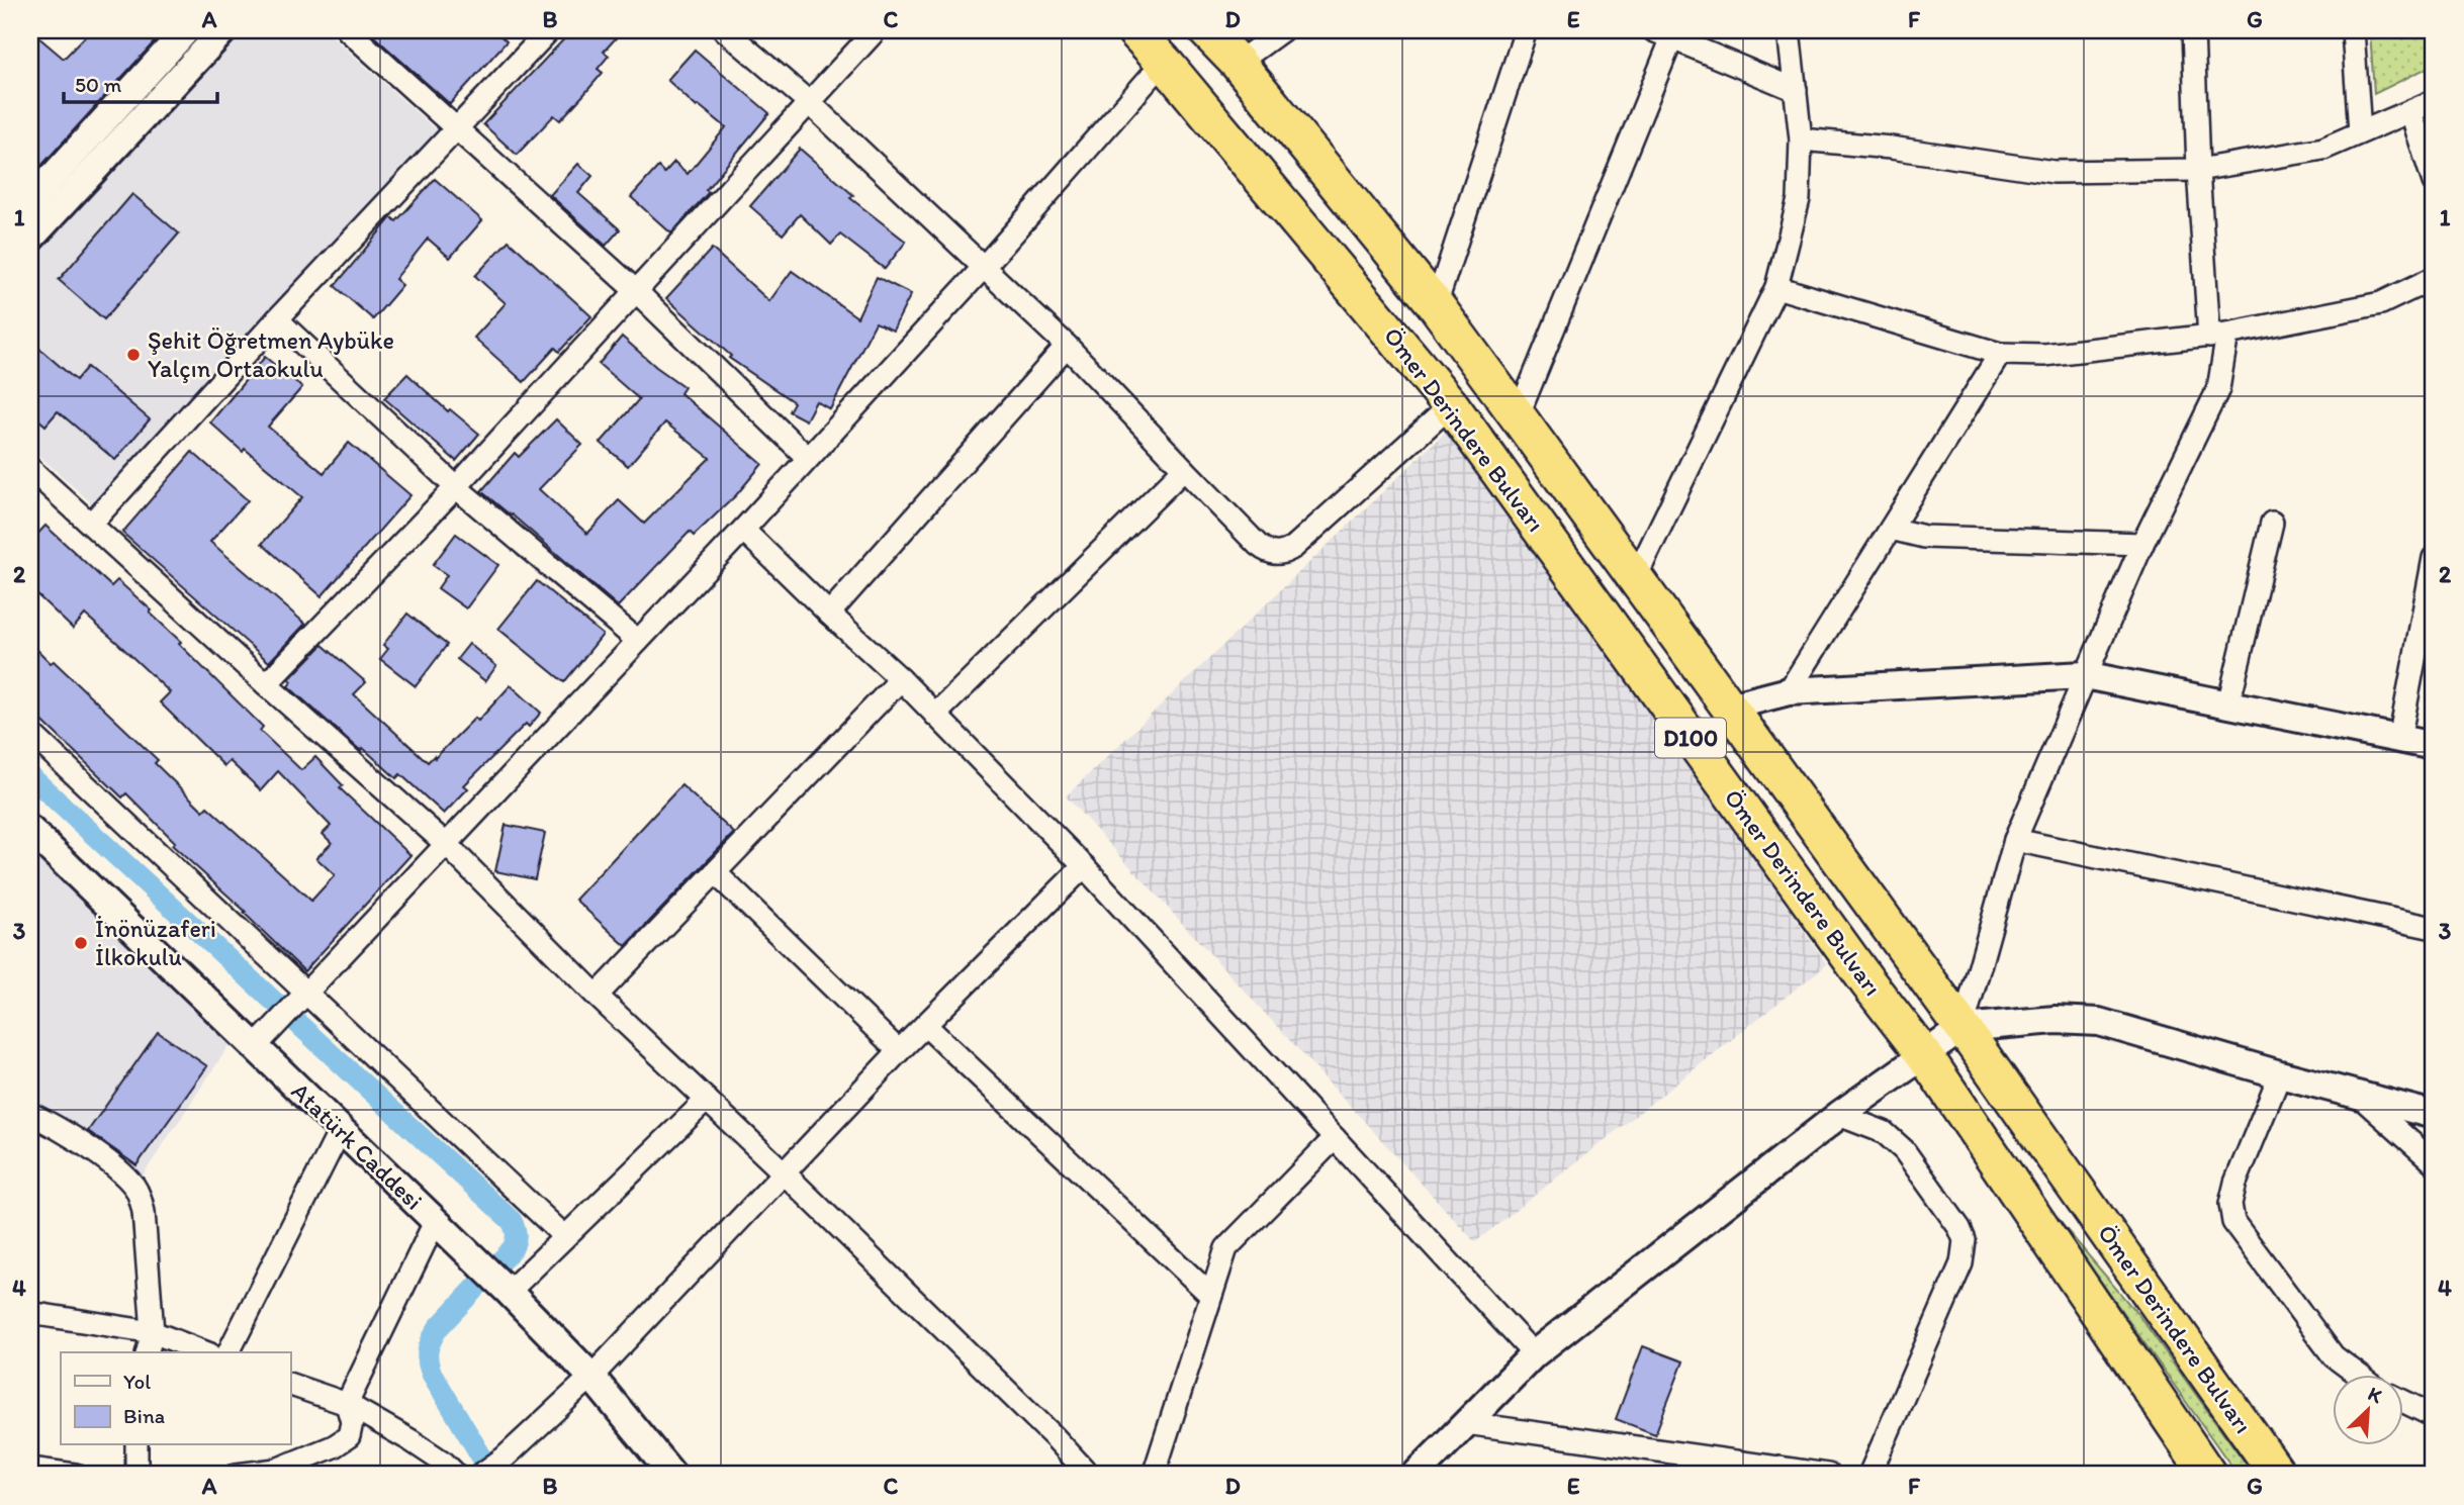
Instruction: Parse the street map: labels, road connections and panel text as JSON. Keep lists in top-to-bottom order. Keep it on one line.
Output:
{"streets":{"highway":["Ömer Derindere Bulvarı","D100"],"street":["Atatürk Caddesi"]},"places":["Şehit Öğretmen Aybüke Yalçın Ortaokulu","İnönüzaferi İlkokulu"],"legend":["Yol","Bina"],"scale_bar":"50 m","north":"top right","grid":{"columns":["A","B","C","D","E","F","G"],"rows":["1","2","3","4"]}}
